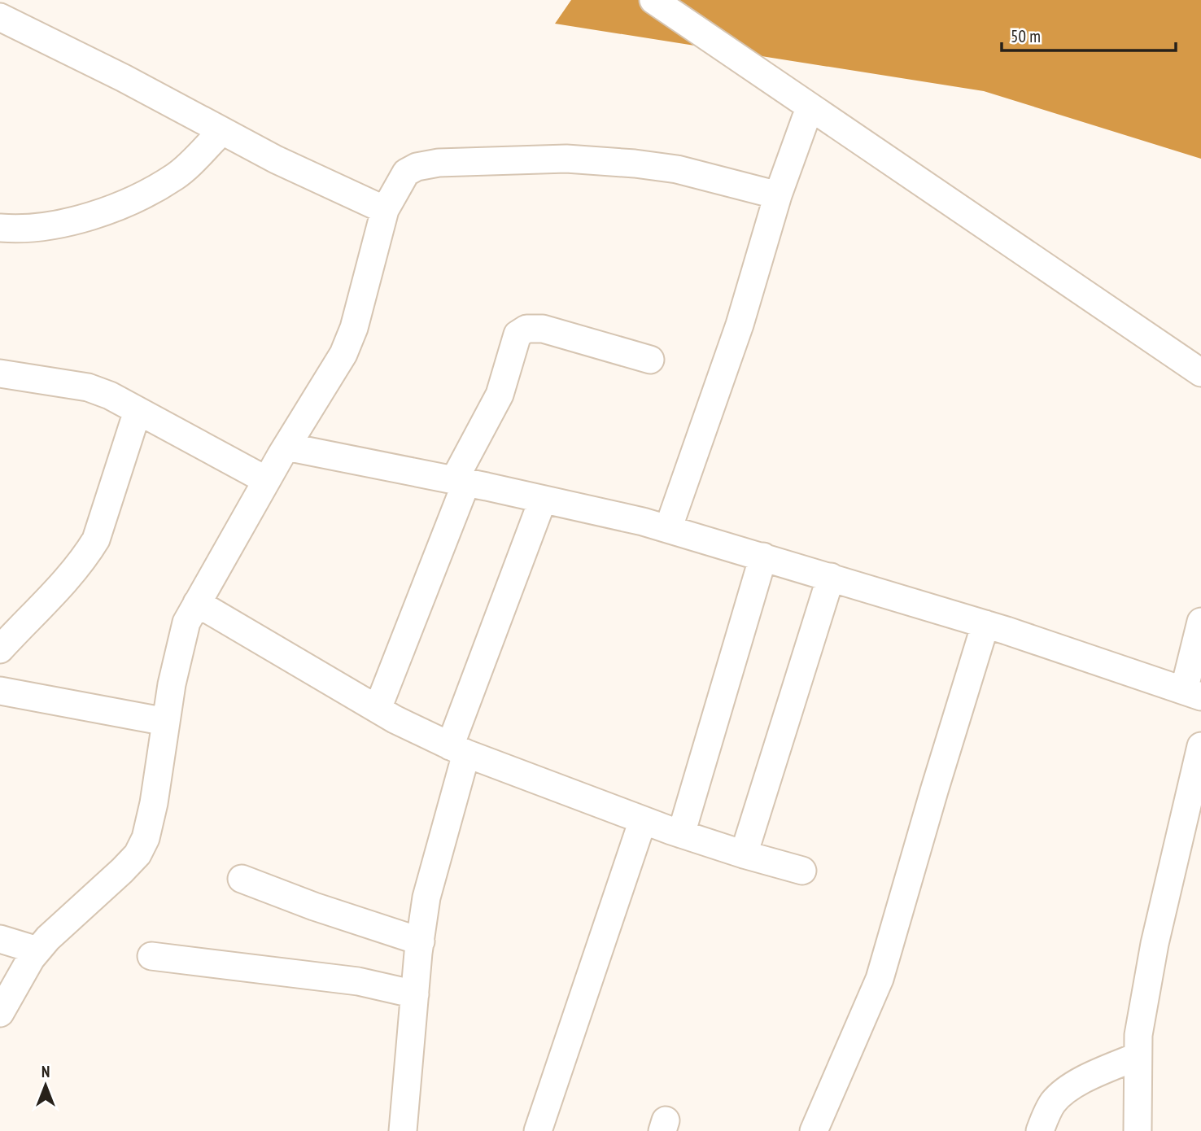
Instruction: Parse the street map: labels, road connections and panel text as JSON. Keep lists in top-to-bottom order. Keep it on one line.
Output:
{"scale_bar":"50 m","north":"top"}
